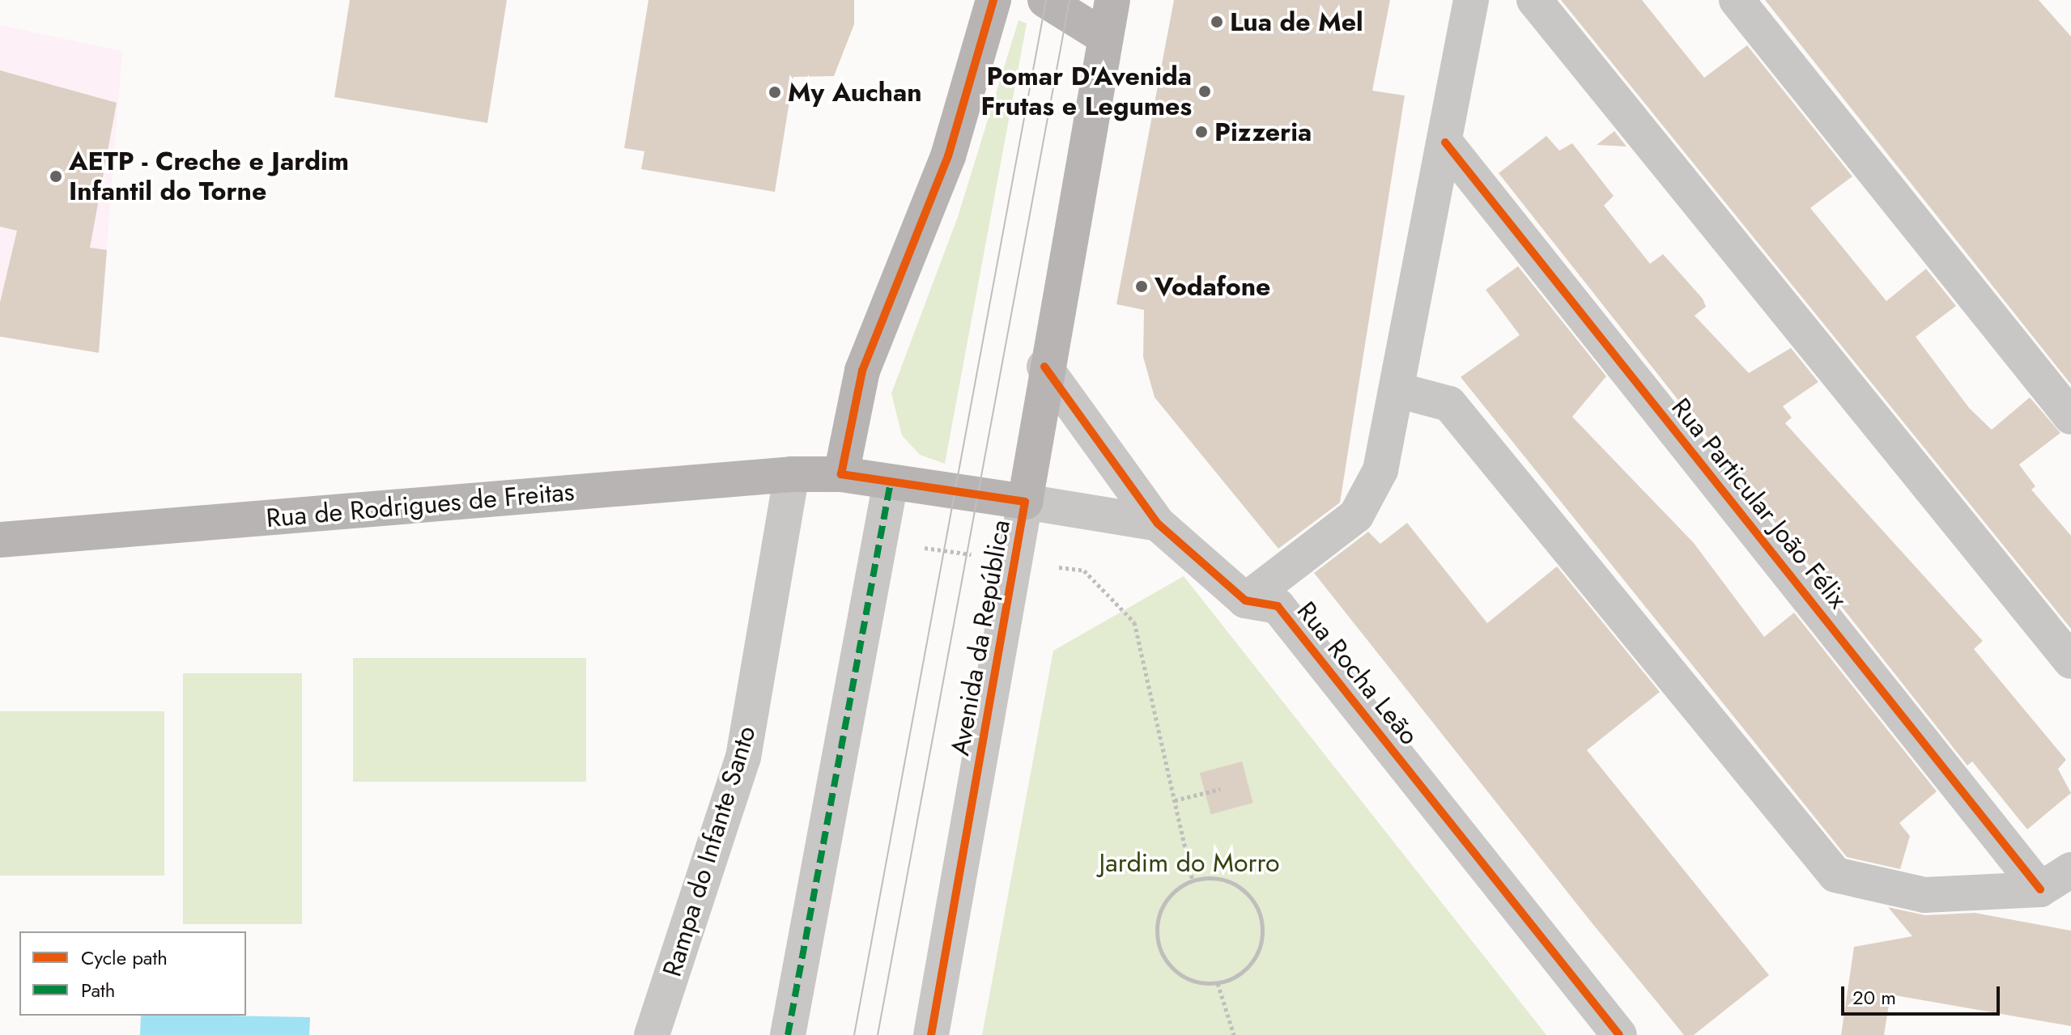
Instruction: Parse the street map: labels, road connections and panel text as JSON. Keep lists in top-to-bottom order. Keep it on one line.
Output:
{"streets":{"main road":["Rua de Rodrigues de Freitas","Avenida da República"],"street":["Rua Particular João Félix","Rua Rocha Leão","Rampa do Infante Santo"]},"crossings":[["Rua de Rodrigues de Freitas","Avenida da República"],["Rua de Rodrigues de Freitas","Rampa do Infante Santo"]],"parks":["Jardim do Morro"],"places":["Lua de Mel","Pomar D'Avenida Frutas e Legumes","My Auchan","Pizzeria","AETP - Creche e Jardim Infantil do Torne","Vodafone"],"legend":["Cycle path","Path"],"scale_bar":"20 m"}
